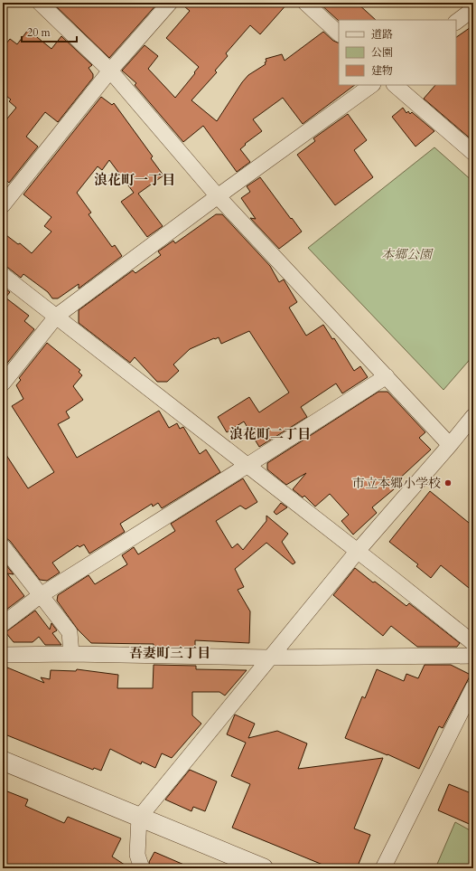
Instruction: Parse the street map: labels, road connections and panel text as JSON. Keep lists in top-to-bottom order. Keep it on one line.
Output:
{"districts":["浪花町一丁目","浪花町二丁目","吾妻町三丁目"],"parks":["本郷公園"],"places":["市立本郷小学校"],"legend":["道路","公園","建物"],"scale_bar":"20 m"}
